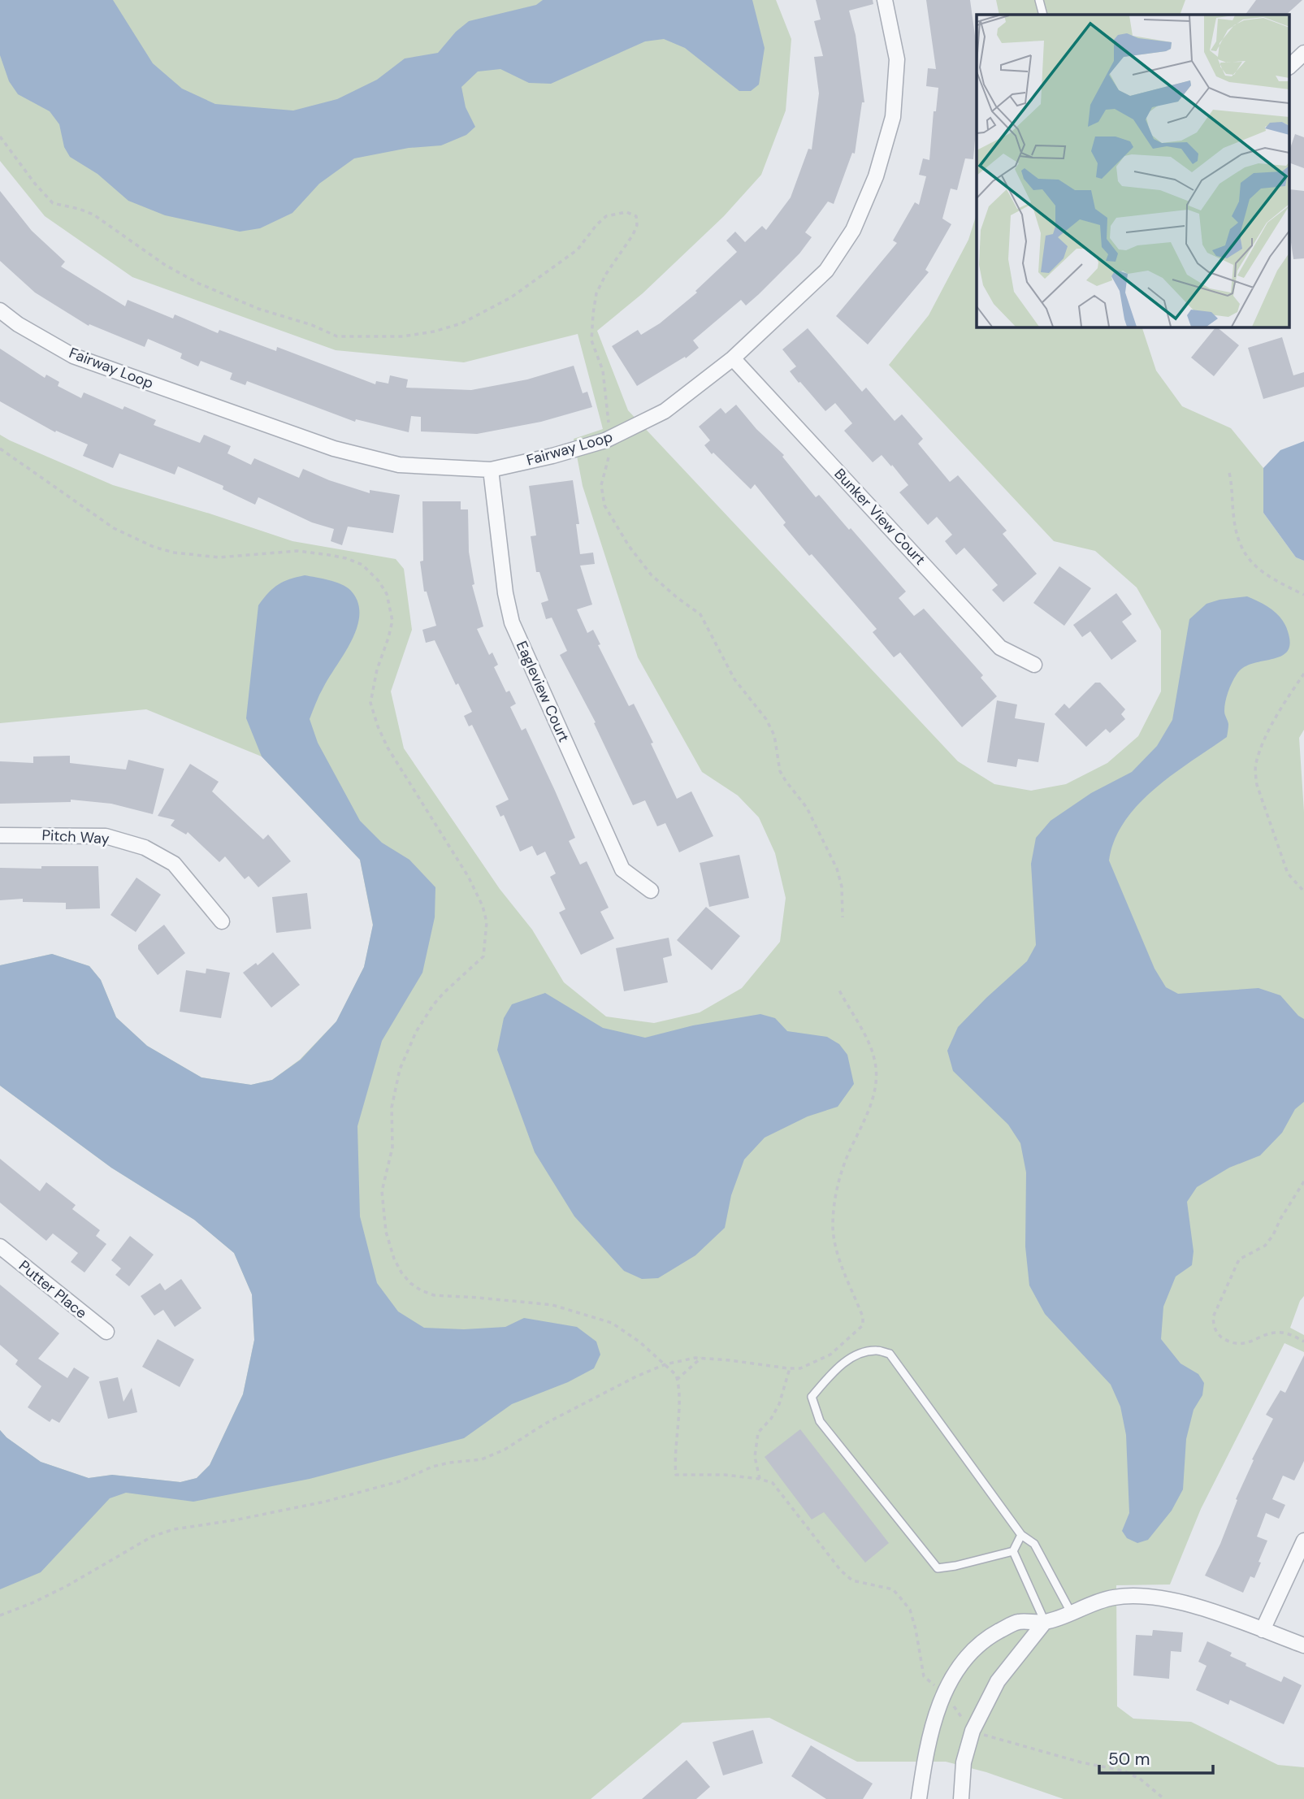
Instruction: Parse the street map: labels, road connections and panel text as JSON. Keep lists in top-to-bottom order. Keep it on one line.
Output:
{"streets":{"street":["Fairway Loop","Bunker View Court","Eagleview Court","Pitch Way","Putter Place"]},"crossings":[["Fairway Loop","Bunker View Court"],["Fairway Loop","Eagleview Court"]],"scale_bar":"50 m"}
